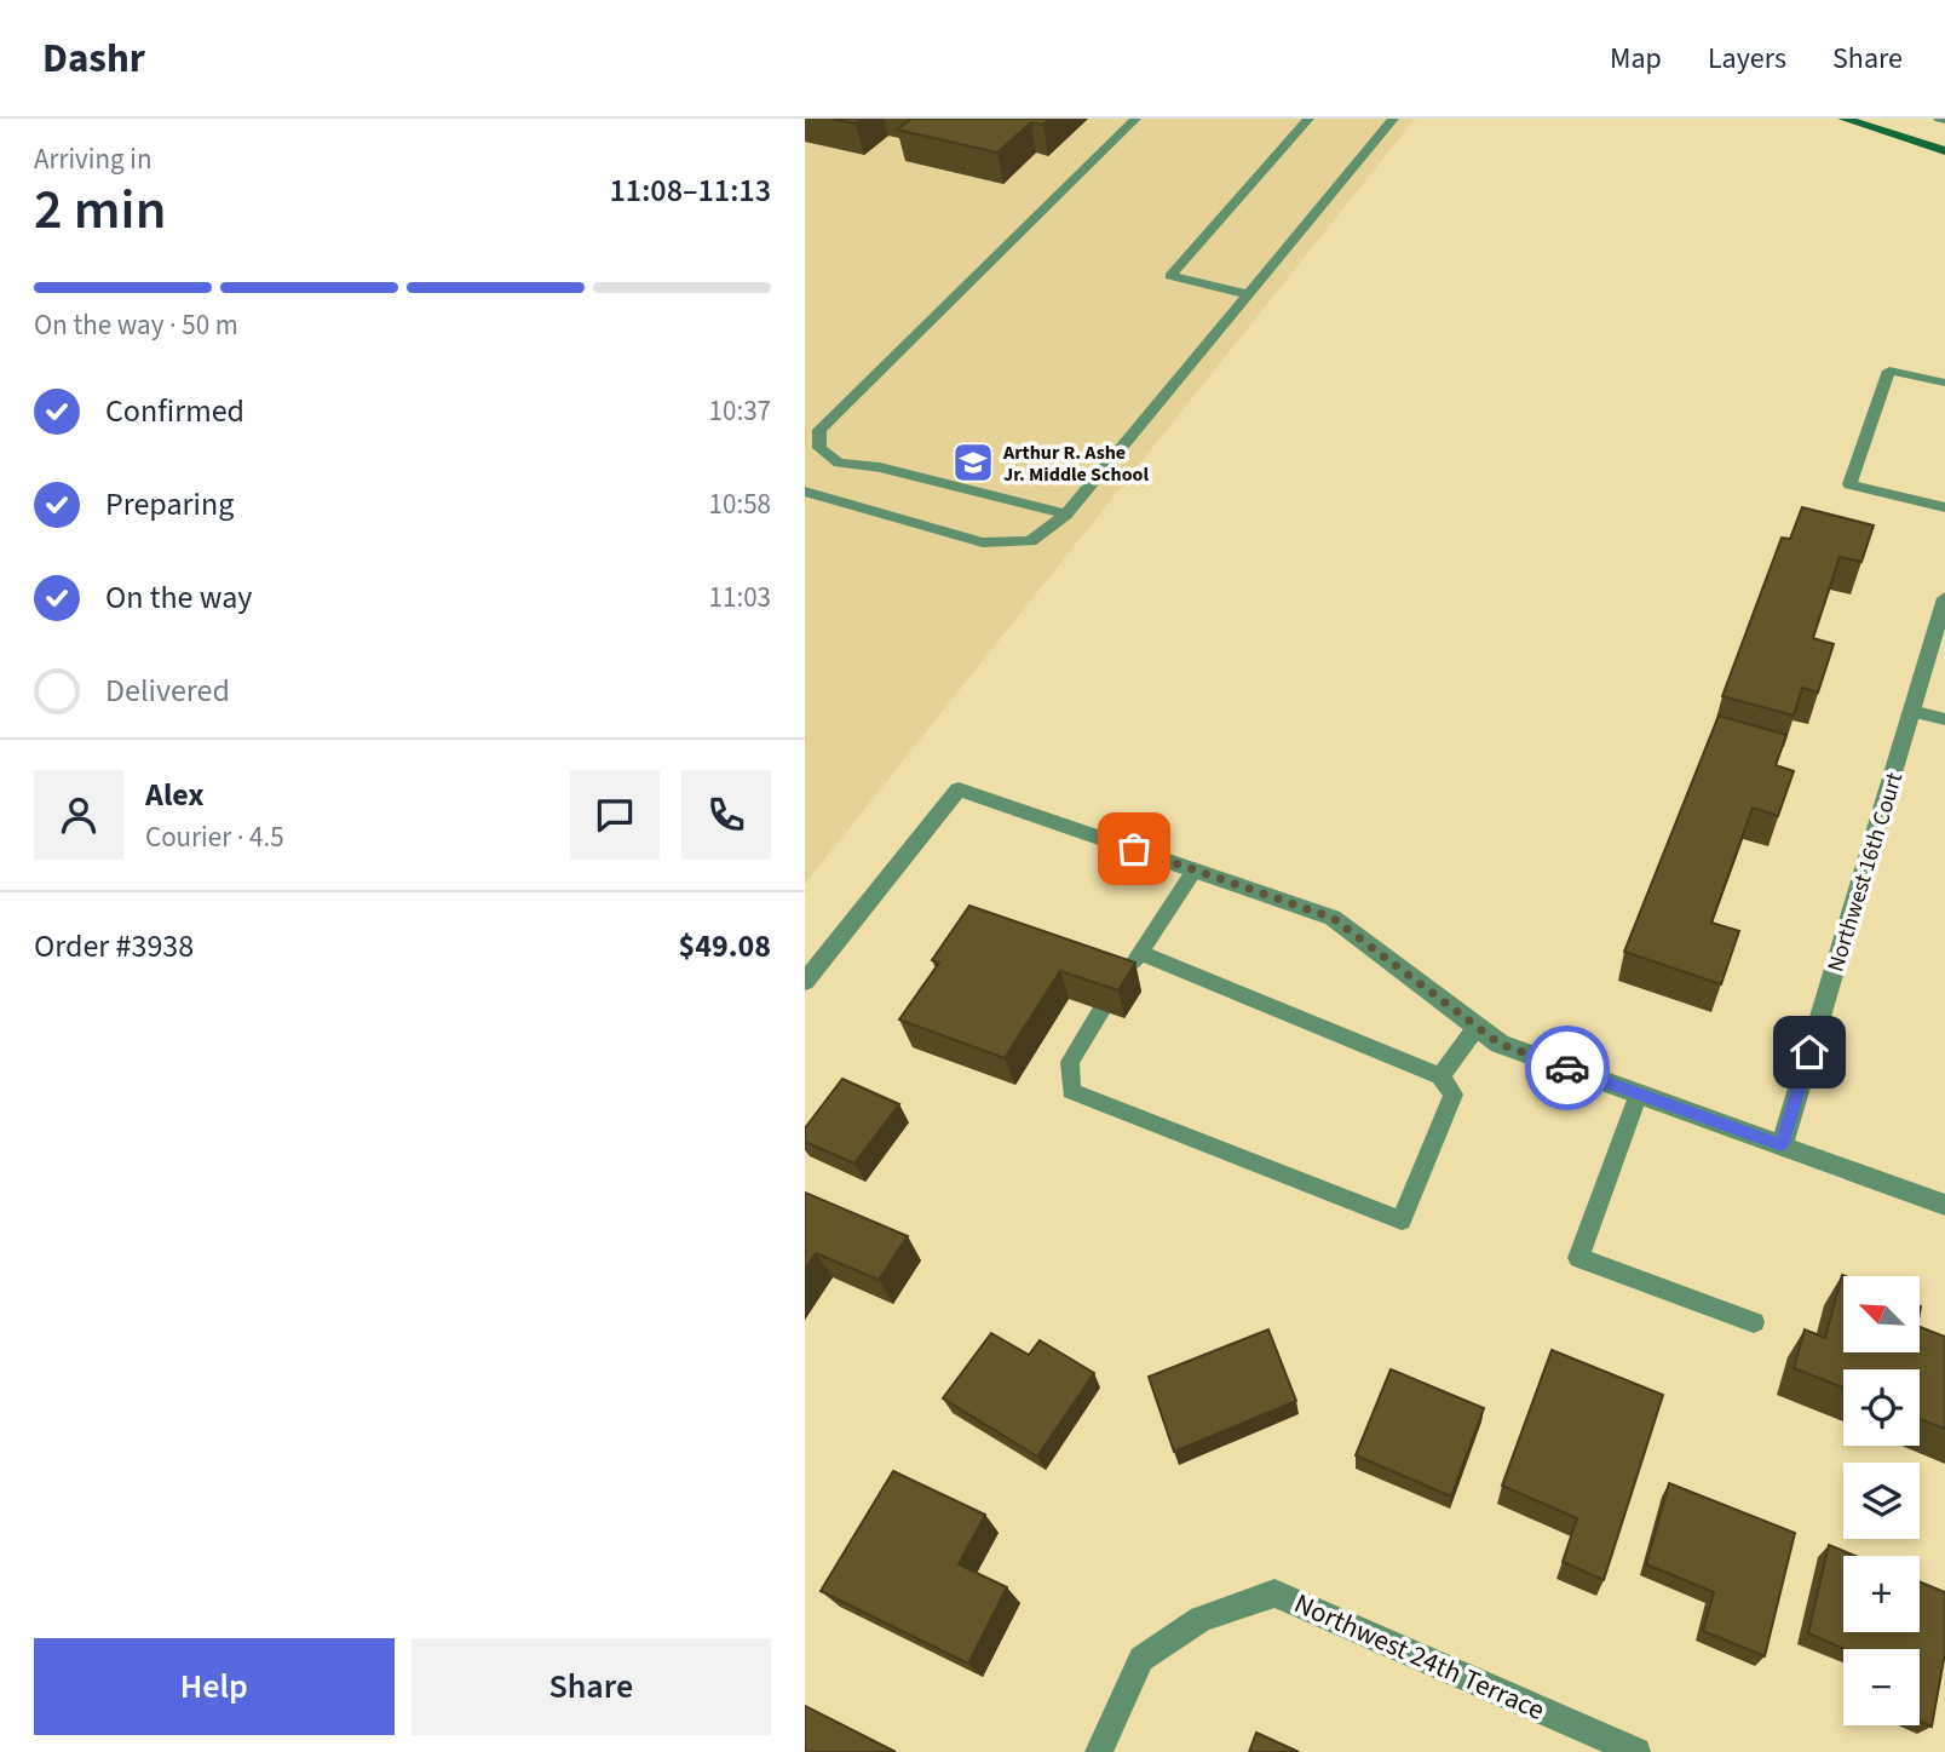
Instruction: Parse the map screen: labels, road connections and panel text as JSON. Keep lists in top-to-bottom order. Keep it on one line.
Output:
{"streets":{"street":["Northwest 16th Court","Northwest 24th Terrace"]},"places":{"school or university":["Arthur R. Ashe Jr. Middle School"]},"north":"top left","page":{"header":"Dashr","nav":["Map","Layers","Share"],"heading":["2 min","Arriving in","11:08–11:13"],"panel":["Alex","Courier · 4.5","Order #3938","$49.08"],"bar":"On the way · 50 m","list":[["Confirmed","10:37"],["Preparing","10:58"],["On the way","11:03"],"Delivered"],"map_buttons":["+","−"],"buttons":["Help","Share"]}}
